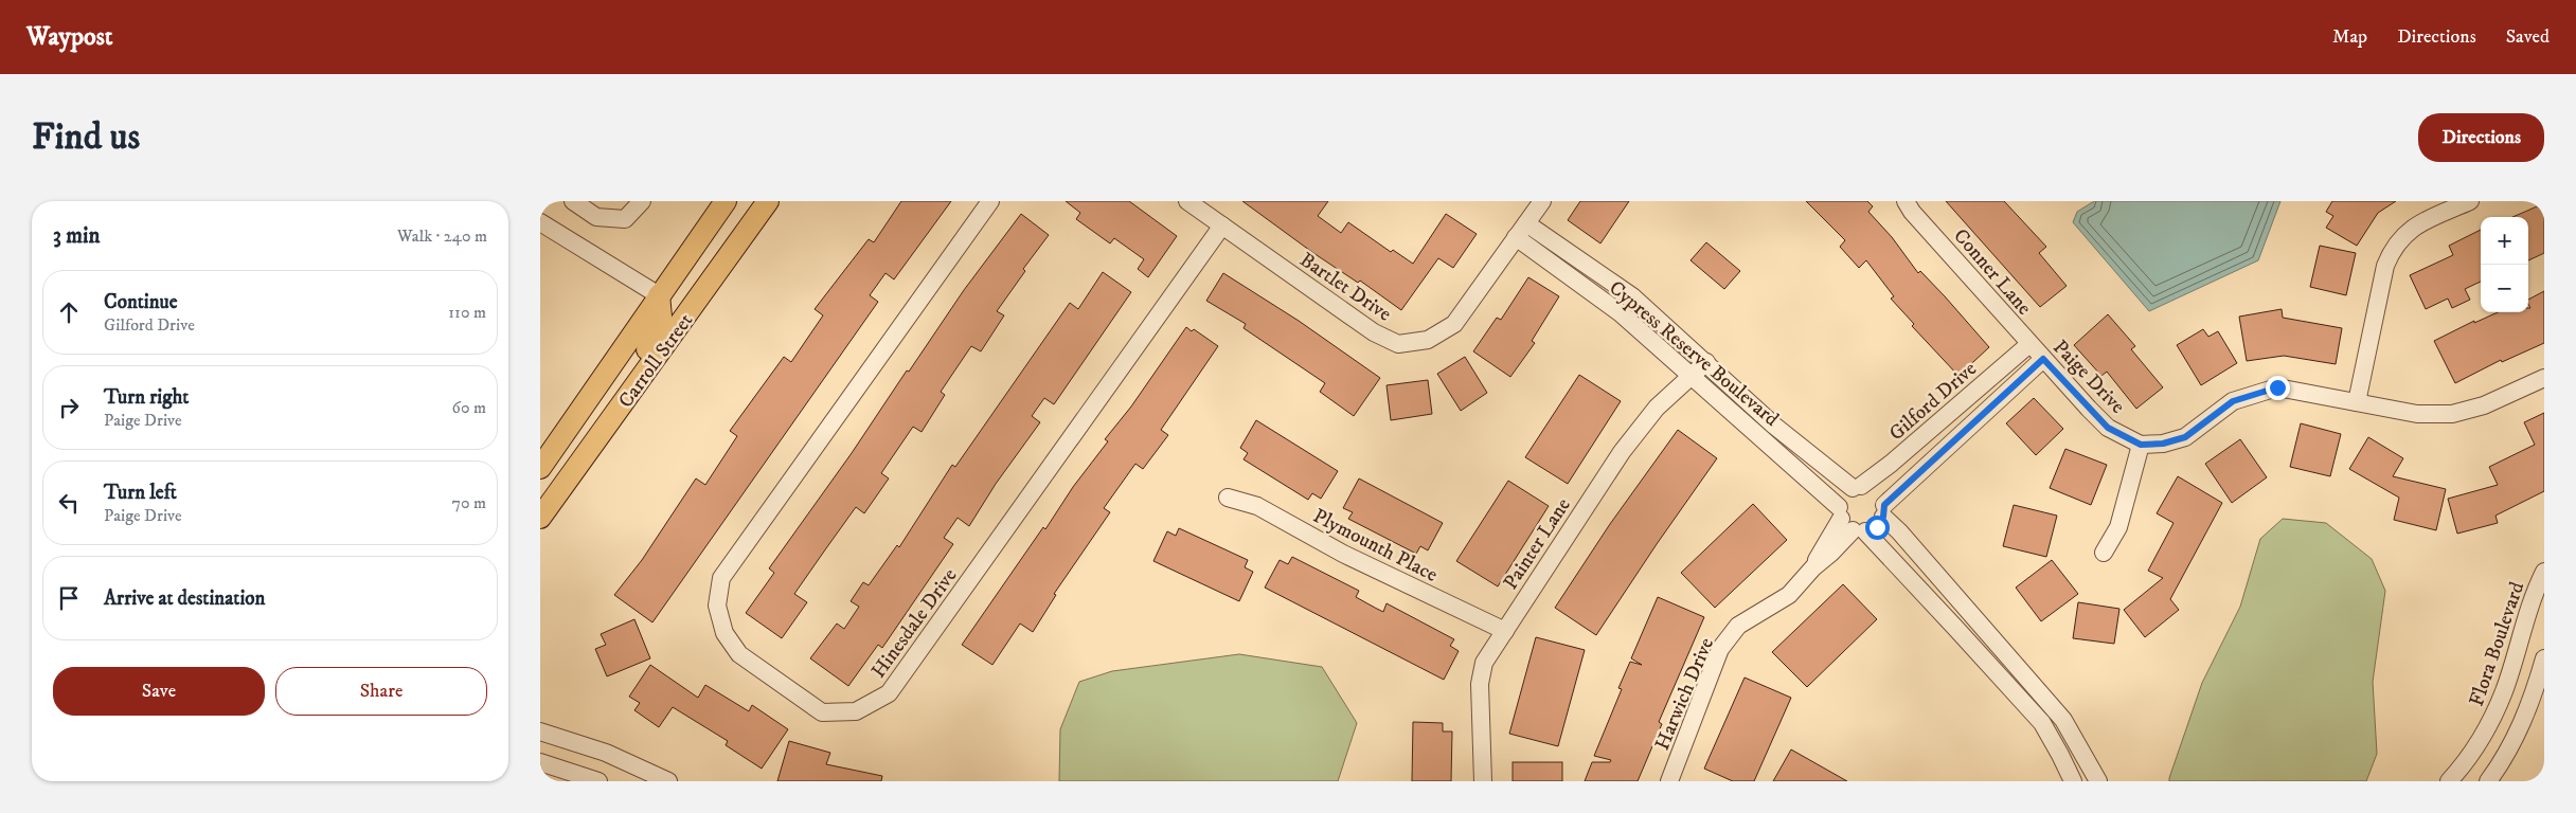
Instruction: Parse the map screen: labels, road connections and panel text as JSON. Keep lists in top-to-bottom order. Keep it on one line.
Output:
{"streets":{"main road":["Carroll Street"],"street":["Conner Lane","Bartlet Drive","Cypress Reserve Boulevard","Paige Drive","Gilford Drive","Painter Lane","Plymounth Place","Hinesdale Drive","Flora Boulevard","Harwich Drive"]},"crossings":[["Conner Lane","Paige Drive"],["Conner Lane","Gilford Drive"],["Bartlet Drive","Cypress Reserve Boulevard"],["Bartlet Drive","Hinesdale Drive"],["Cypress Reserve Boulevard","Gilford Drive"],["Cypress Reserve Boulevard","Painter Lane"],["Cypress Reserve Boulevard","Harwich Drive"],["Paige Drive","Gilford Drive"],["Gilford Drive","Harwich Drive"],["Painter Lane","Plymounth Place"]],"page":{"header":"Waypost","nav":["Map","Directions","Saved"],"buttons":["Directions",["Save","Share"]],"title":"Find us","heading":["3 min","Walk · 240 m"],"map_buttons":["+","−"],"list":[["Continue","Gilford Drive","110 m"],["Turn right","Paige Drive","60 m"],["Turn left","Paige Drive","70 m"],"Arrive at destination"]}}
